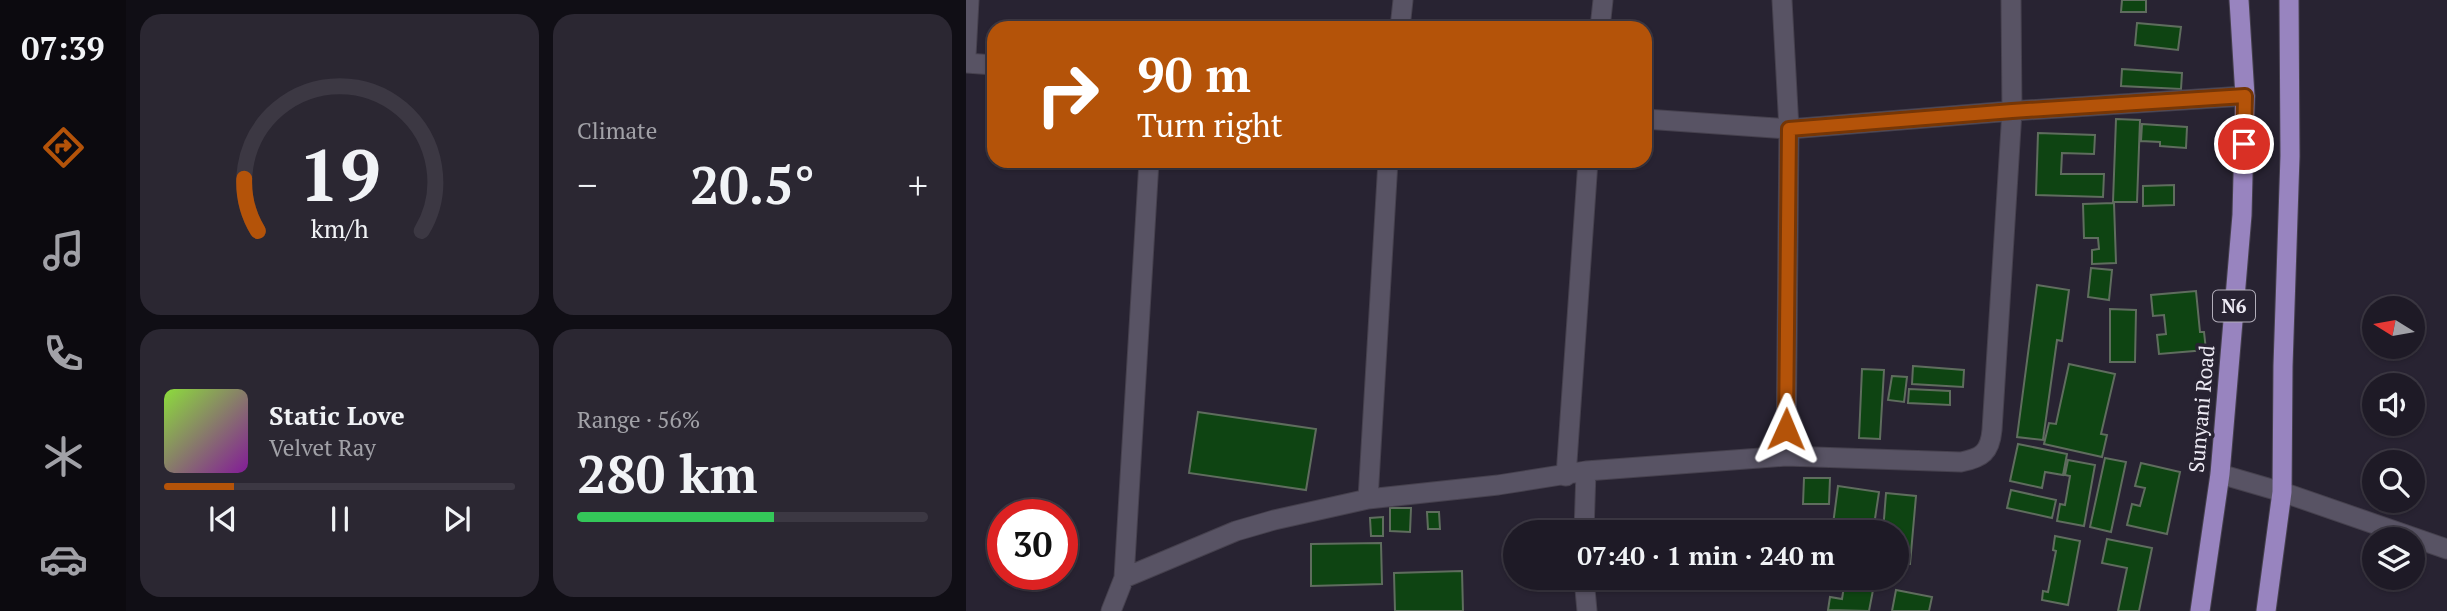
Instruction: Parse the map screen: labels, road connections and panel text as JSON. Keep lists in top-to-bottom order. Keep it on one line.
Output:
{"streets":{"main road":["N6","Sunyani Road"]},"north":"left","page":{"tabs":"07:39","tile":["Climate",["Range · 56%","280 km"]],"turn":["90 m","Turn right"],"heat":["−","20.5°","+"],"song":["Static Love","Velvet Ray"],"limit":"30","trip":"07:40 · 1 min · 240 m","gauge":["19","km/h"]}}
